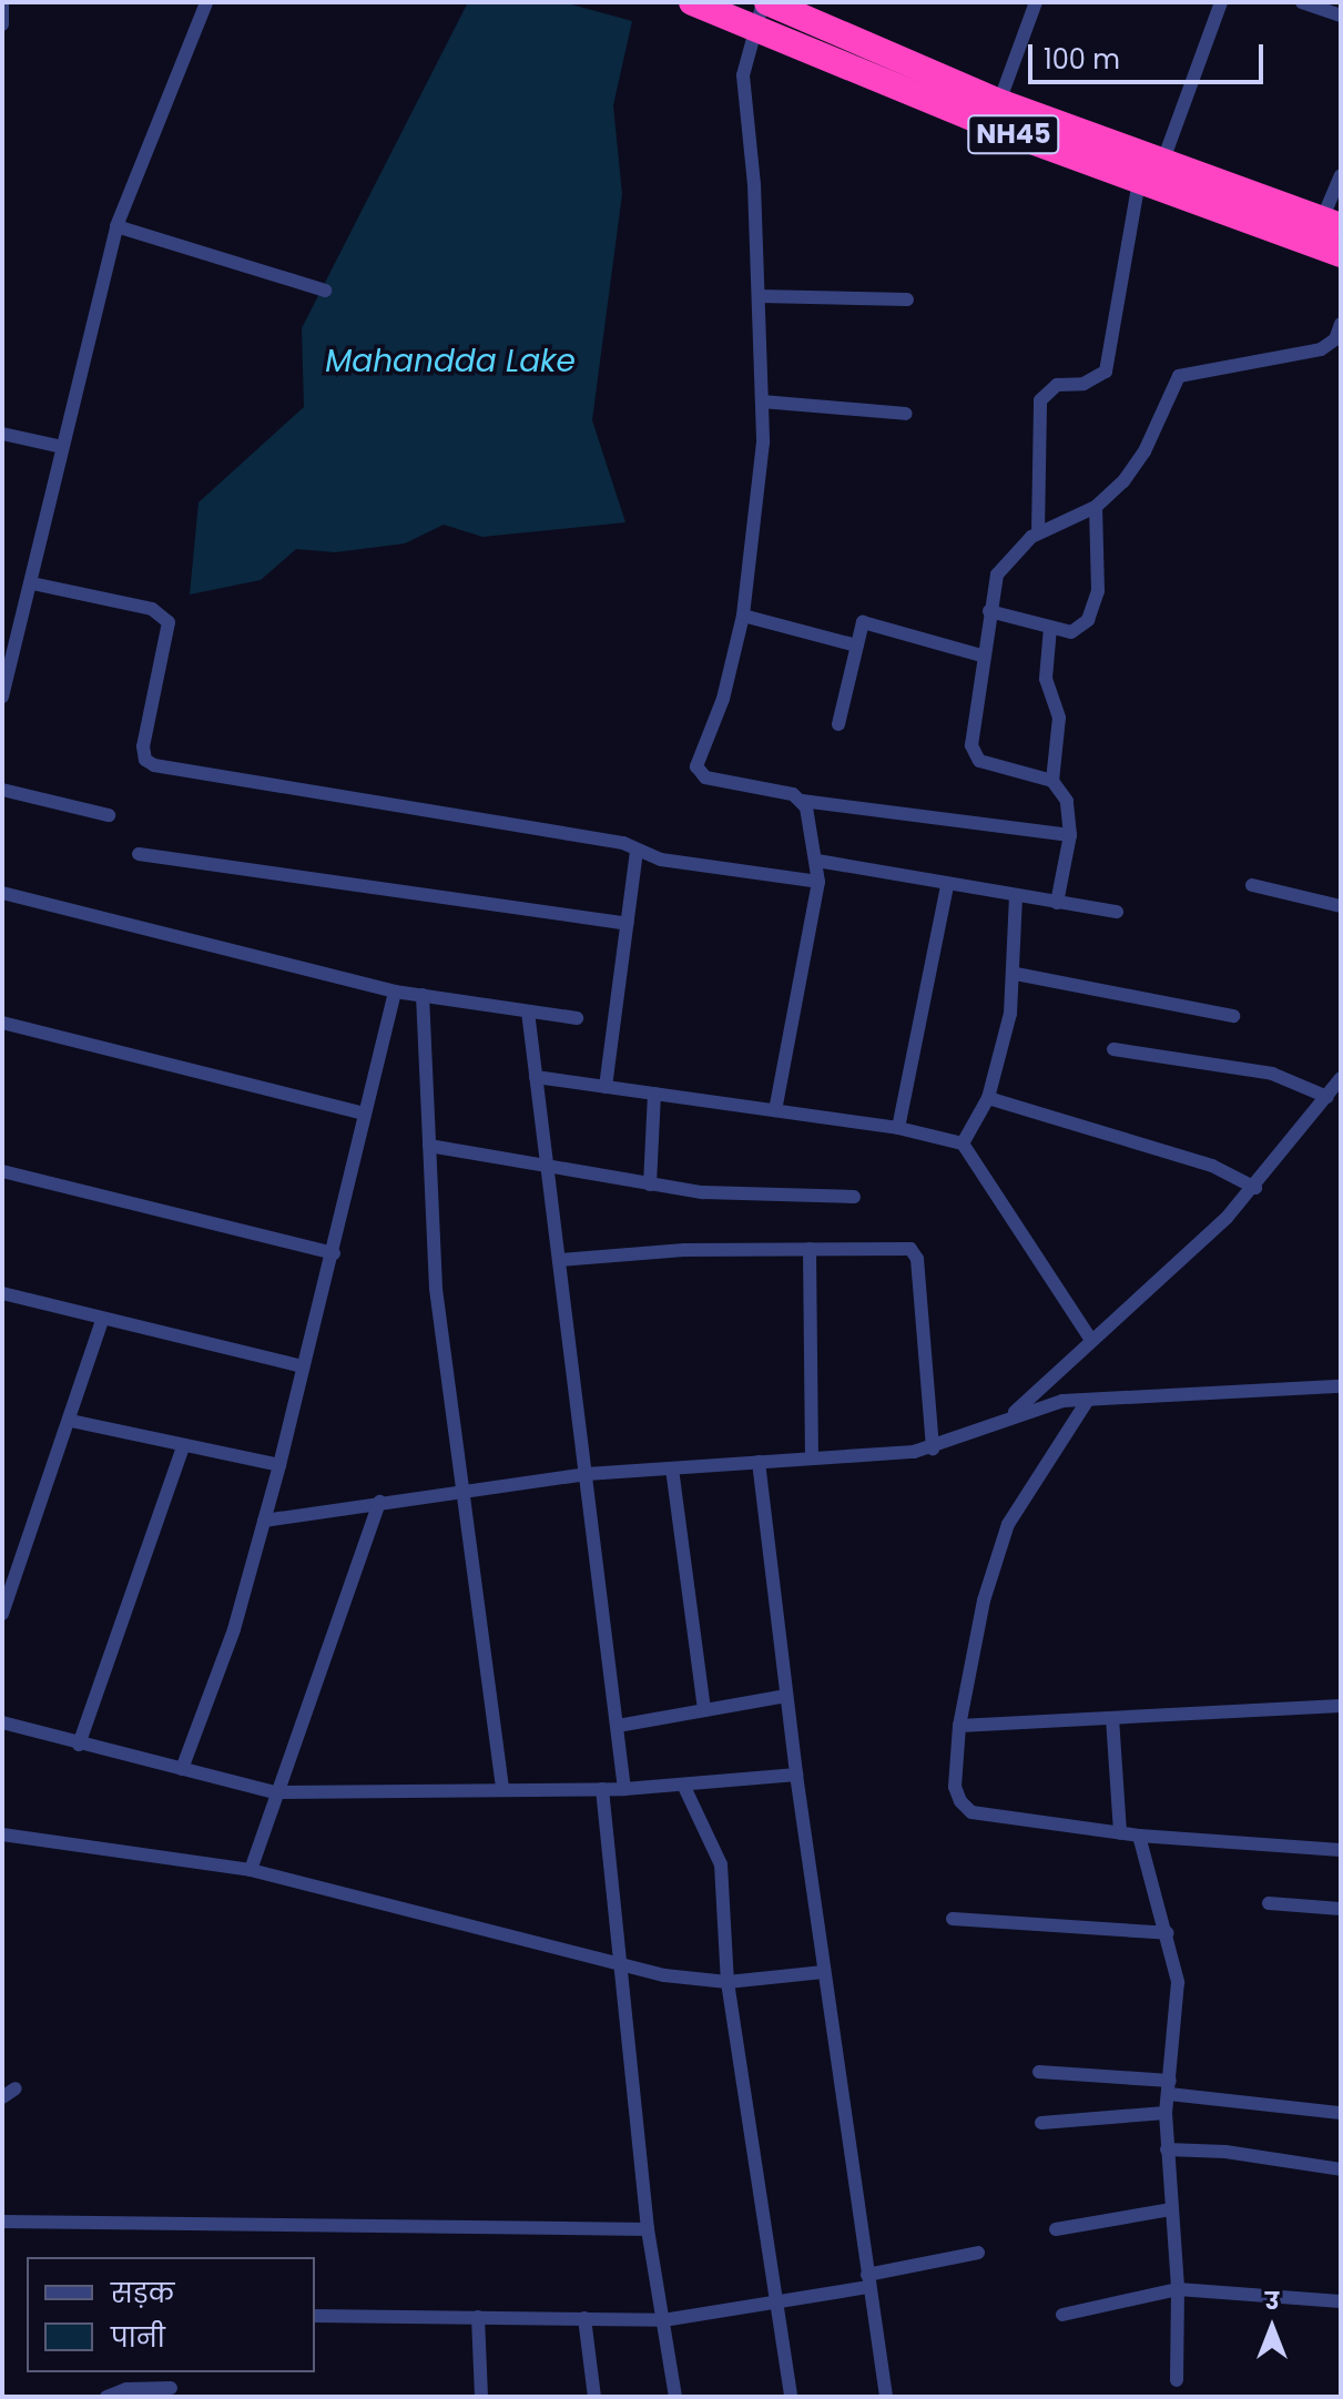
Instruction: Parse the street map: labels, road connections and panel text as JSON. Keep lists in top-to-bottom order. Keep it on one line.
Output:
{"streets":{"highway":["NH45"]},"water":["Mahandda Lake"],"legend":["सड़क","पानी"],"scale_bar":"100 m","north":"top"}
